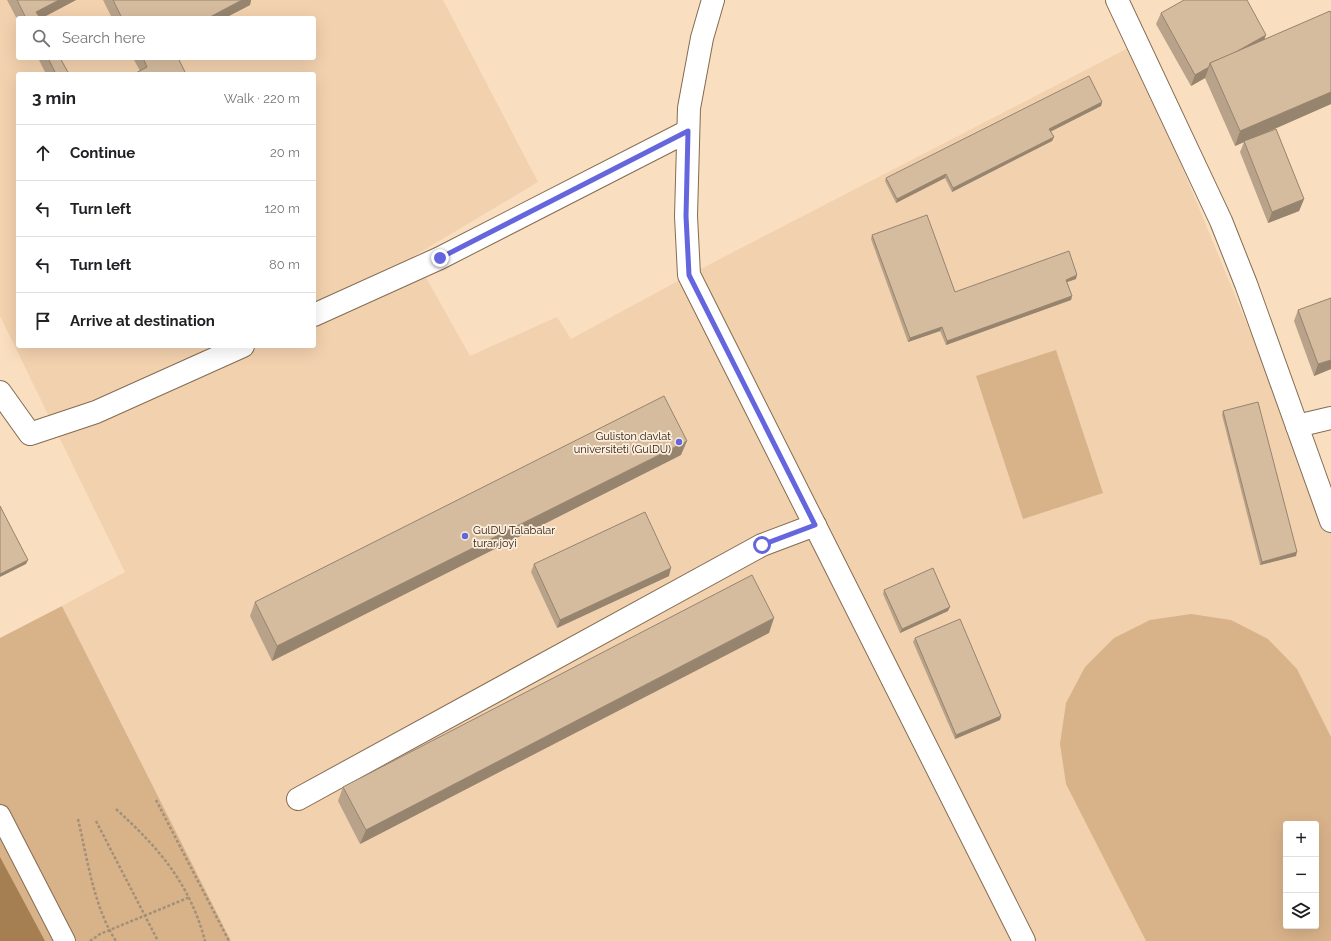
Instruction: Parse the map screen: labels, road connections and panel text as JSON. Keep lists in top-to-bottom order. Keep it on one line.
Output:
{"places":["Guliston davlat universiteti (GulDU)","GulDU Talabalar turar joyi"],"page":{"search":"Search here","heading":["3 min","Walk · 220 m"],"list":[["Continue","20 m"],["Turn left","120 m"],["Turn left","80 m"],"Arrive at destination"],"map_buttons":["+","−"]}}
